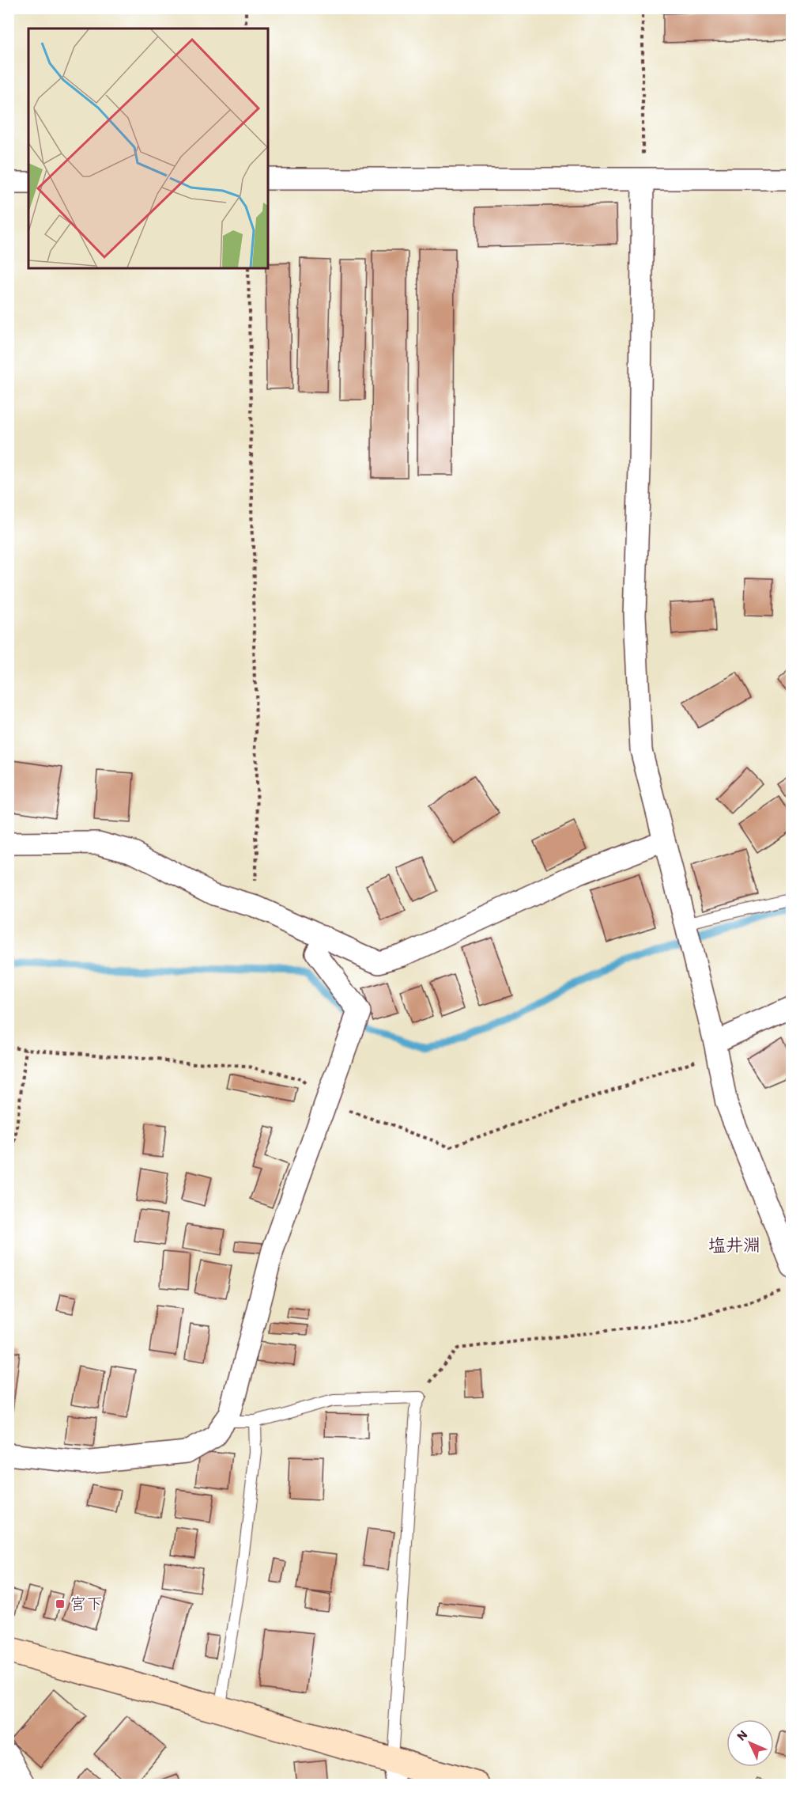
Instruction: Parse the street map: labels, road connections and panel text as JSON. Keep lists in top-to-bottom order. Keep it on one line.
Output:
{"districts":["塩井淵"],"places":{"transit":["宮下"]},"north":"top left"}
